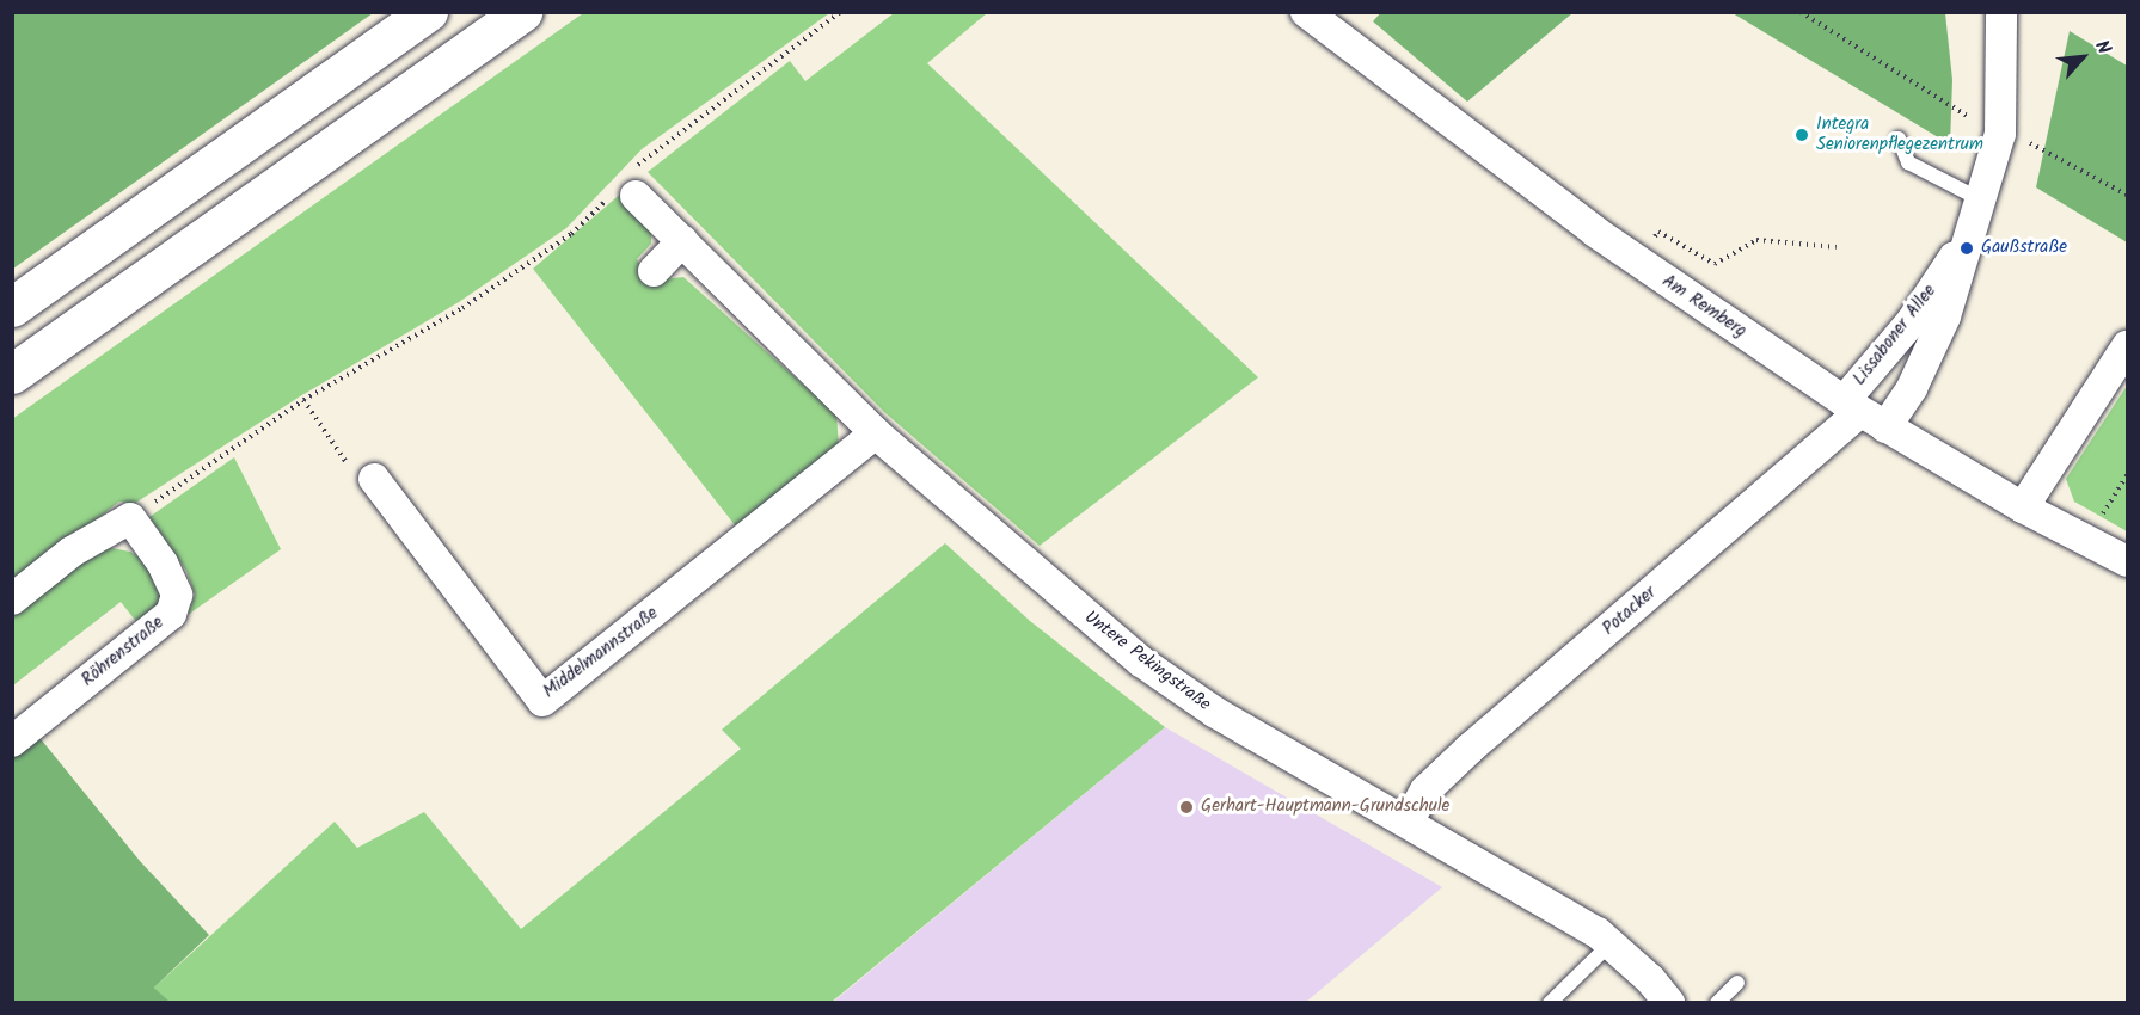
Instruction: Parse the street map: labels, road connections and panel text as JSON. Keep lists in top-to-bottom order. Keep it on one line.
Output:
{"streets":{"street":["Am Remberg","Lissaboner Allee","Potacker","Röhrenstraße","Middelmannstraße","Untere Pekingstraße"]},"crossings":[["Am Remberg","Lissaboner Allee"],["Am Remberg","Potacker"],["Lissaboner Allee","Potacker"],["Potacker","Untere Pekingstraße"],["Middelmannstraße","Untere Pekingstraße"]],"places":["Integra Seniorenpflegezentrum","Gaußstraße","Gerhart-Hauptmann-Grundschule"],"north":"top right"}
